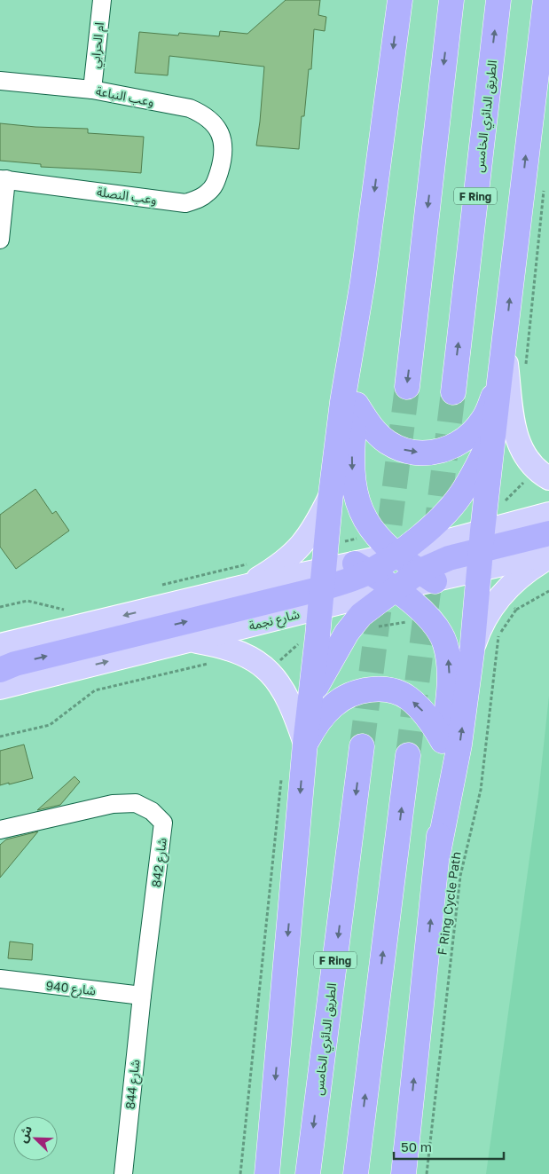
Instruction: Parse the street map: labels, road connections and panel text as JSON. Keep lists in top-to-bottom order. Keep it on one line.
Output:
{"streets":{"highway":["الطريق الدائري الخامس","F Ring"],"main road":["شارع نجمة"],"street":["ام الحرابي","وعب النباعة","وعب النصلة","شارع 842","شارع 940","شارع 844"],"path":["F Ring Cycle Path"]},"crossings":[["ام الحرابي","وعب النباعة"],["وعب النباعة","وعب النصلة"],["شارع 842","شارع 940"],["شارع 842","شارع 844"],["شارع 940","شارع 844"]],"scale_bar":"50 m","north":"top left"}
